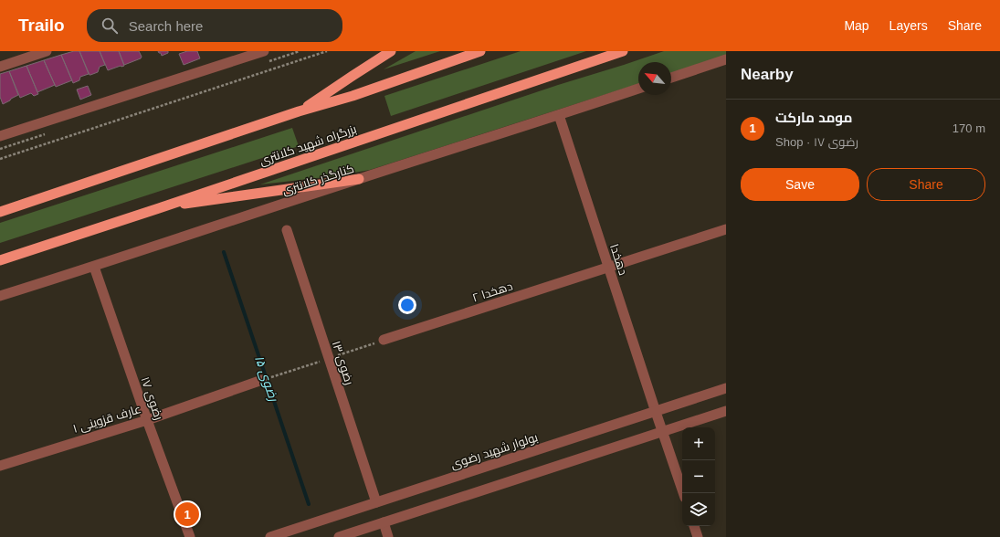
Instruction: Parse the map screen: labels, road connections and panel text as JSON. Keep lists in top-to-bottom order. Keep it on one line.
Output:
{"streets":{"highway":["بزرگراه شهید کلانتری"],"street":["کنارگذر کلانتری","دهخدا","دهخدا ۲","رضوی ۱۳","رضوی ۱۷","عارف قزوینی ۱","بولوار شهید رضوی"]},"crossings":[["کنارگذر کلانتری","دهخدا"],["کنارگذر کلانتری","رضوی ۱۷"],["دهخدا","دهخدا ۲"],["دهخدا","بولوار شهید رضوی"],["رضوی ۱۳","بولوار شهید رضوی"],["رضوی ۱۷","عارف قزوینی ۱"]],"water":["رضوی ۱۵"],"north":"top left","page":{"header":"Trailo","search":"Search here","nav":["Map","Layers","Share"],"heading":"Nearby","list":[{"mark":"1","name":"مومد مارکت","note":"Shop · رضوی ۱۷","value":"170 m"}],"buttons":["Save","Share"],"map_buttons":["+","−"],"pins":"1"}}
